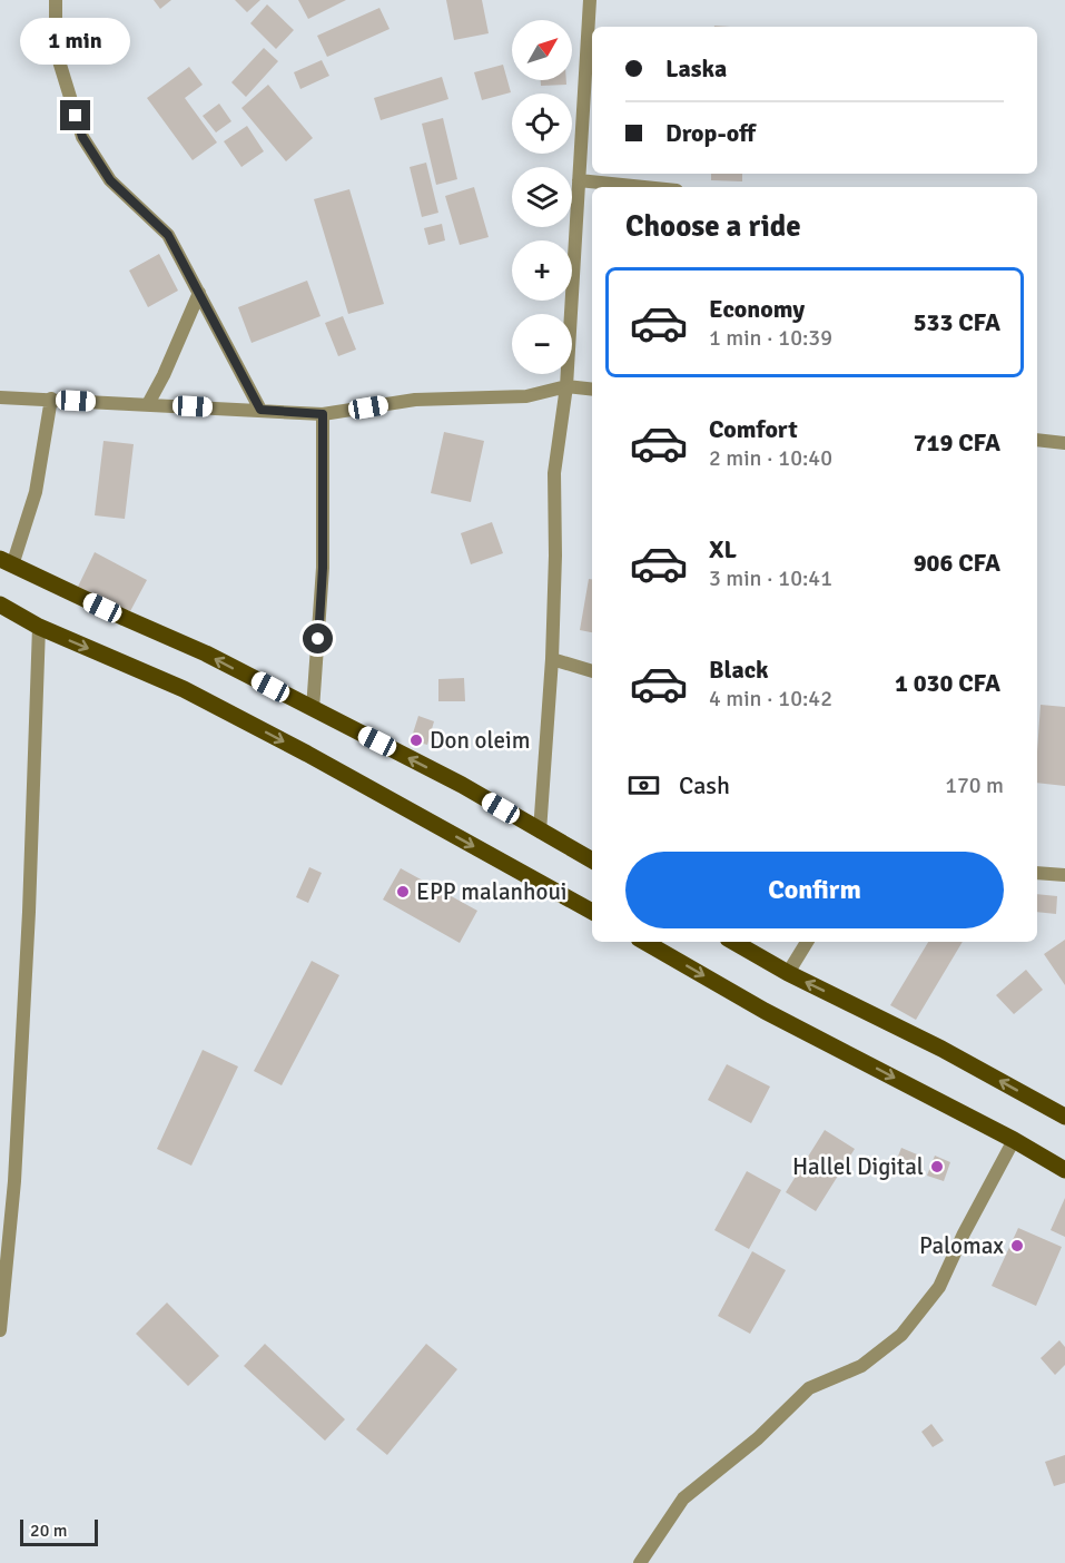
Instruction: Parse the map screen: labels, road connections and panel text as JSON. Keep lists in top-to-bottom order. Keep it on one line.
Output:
{"places":["Don oleim","EPP malanhoui","Hallel Digital","Palomax"],"scale_bar":"20 m","north":"top right","page":{"bubble":"1 min","map_buttons":["+","−"],"banner":["Laska","Drop-off"],"heading":"Choose a ride","list":[{"name":"Economy","note":"1 min · 10:39","value":"533 CFA"},{"name":"Comfort","note":"2 min · 10:40","value":"719 CFA"},{"name":"XL","note":"3 min · 10:41","value":"906 CFA"},{"name":"Black","note":"4 min · 10:42","value":"1 030 CFA"}],"pay":["Cash","170 m"],"buttons":"Confirm","scale":"20 m"}}
